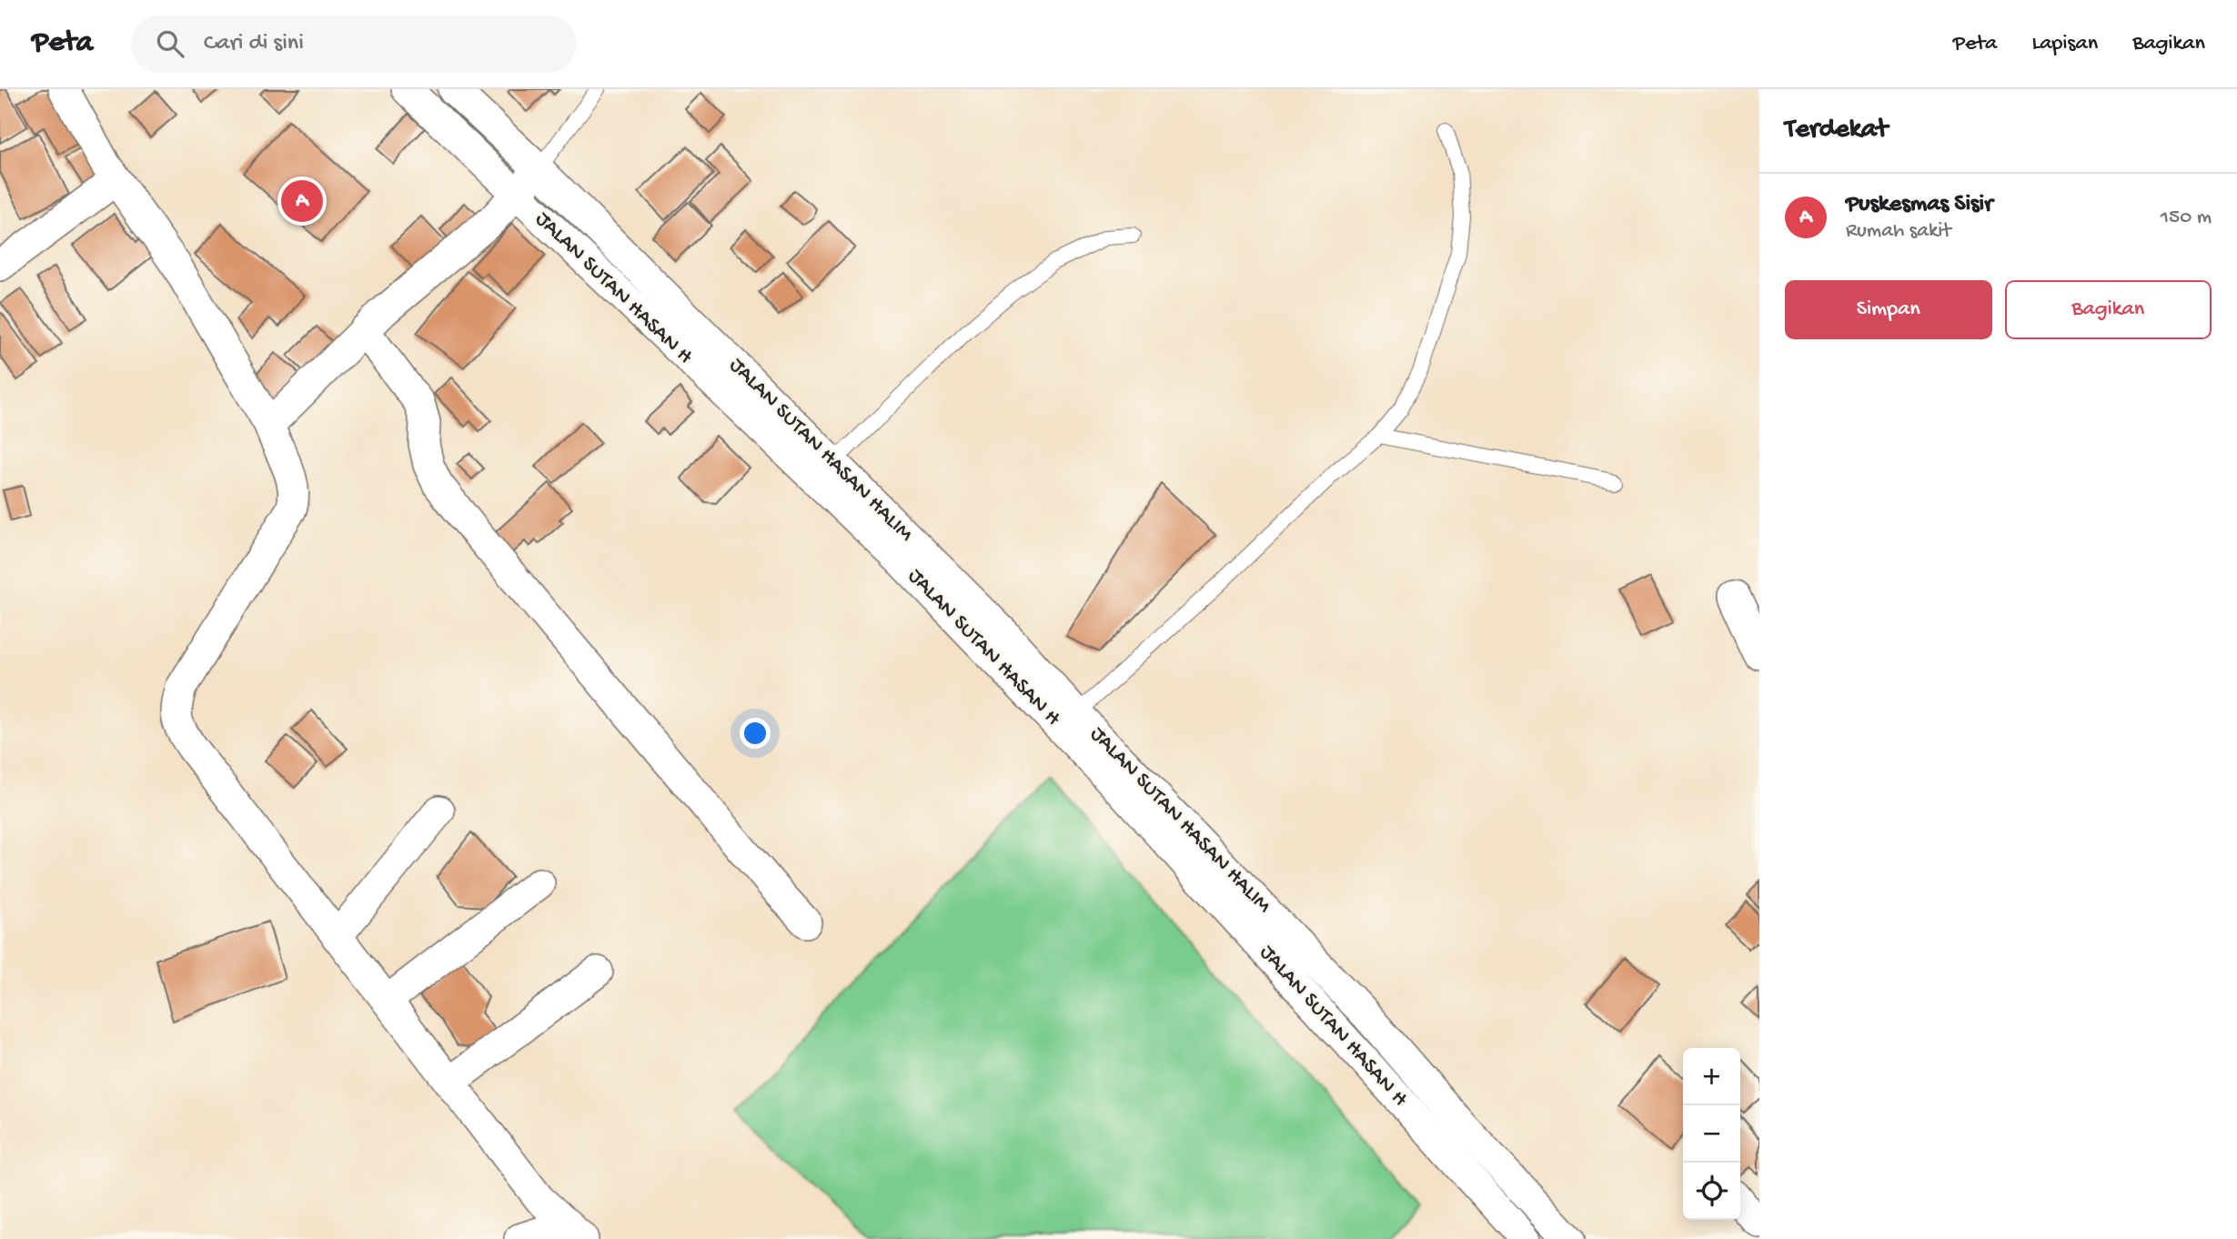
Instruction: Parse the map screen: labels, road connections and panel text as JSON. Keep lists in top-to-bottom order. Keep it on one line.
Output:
{"streets":{"street":["JALAN SUTAN HASAN H","JALAN SUTAN HASAN HALIM"]},"page":{"header":"Peta","search":"Cari di sini","nav":["Peta","Lapisan","Bagikan"],"heading":"Terdekat","list":[{"mark":"A","name":"Puskesmas Sisir","note":"Rumah sakit","value":"150 m"}],"pins":"A","buttons":["Simpan","Bagikan"],"map_buttons":["+","−"]}}
